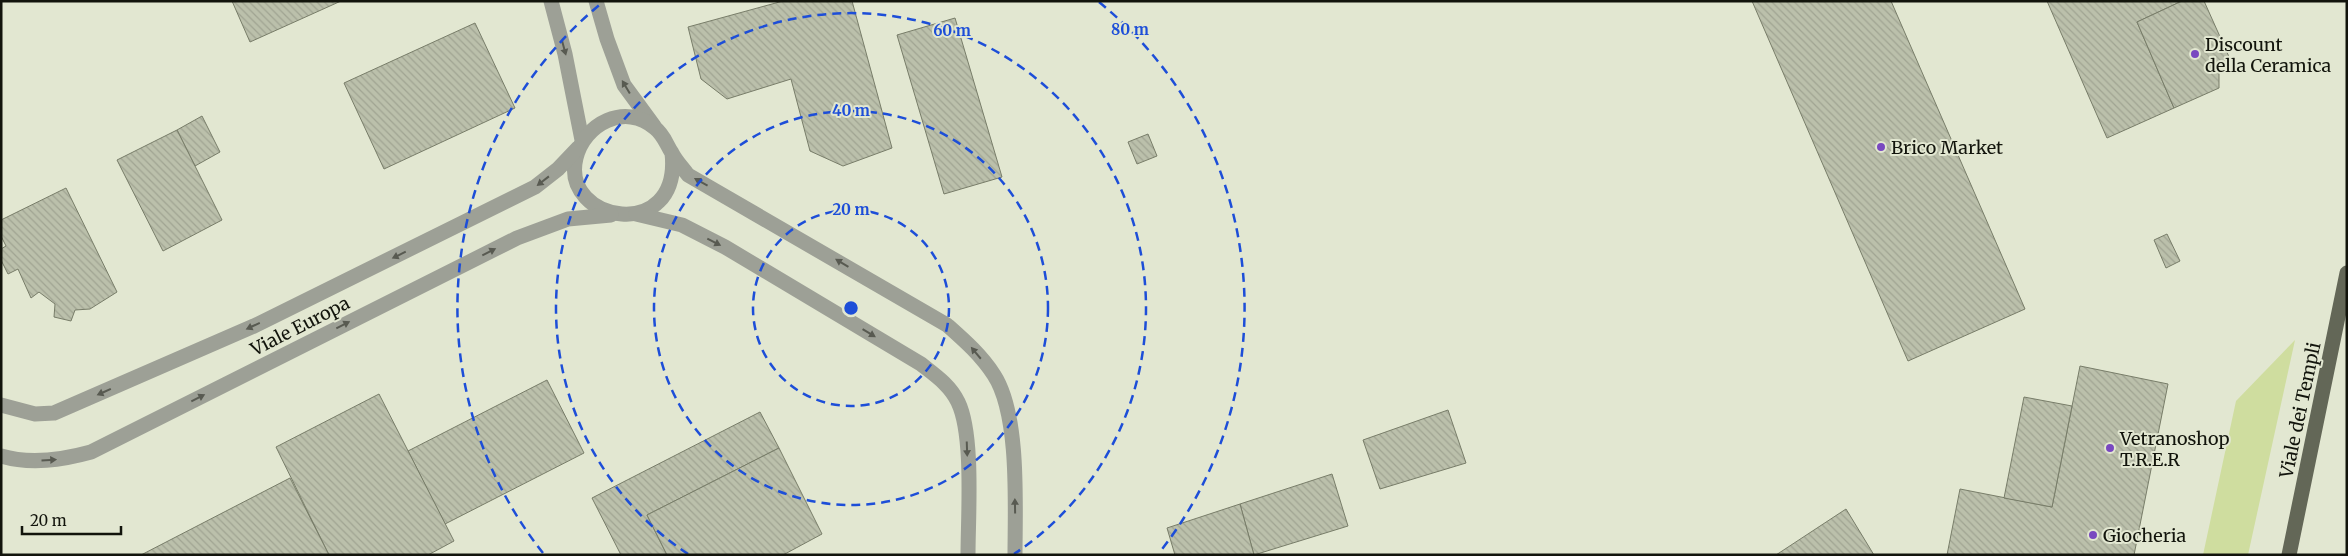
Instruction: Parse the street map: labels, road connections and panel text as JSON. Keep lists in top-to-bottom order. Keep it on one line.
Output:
{"streets":{"main road":["Viale dei Templi"],"street":["Viale Europa"]},"places":["Discount della Ceramica","Brico Market","Vetranoshop T.R.E.R","Giocheria"],"scale_bar":"20 m","rings":["80 m","60 m","40 m","20 m"]}
